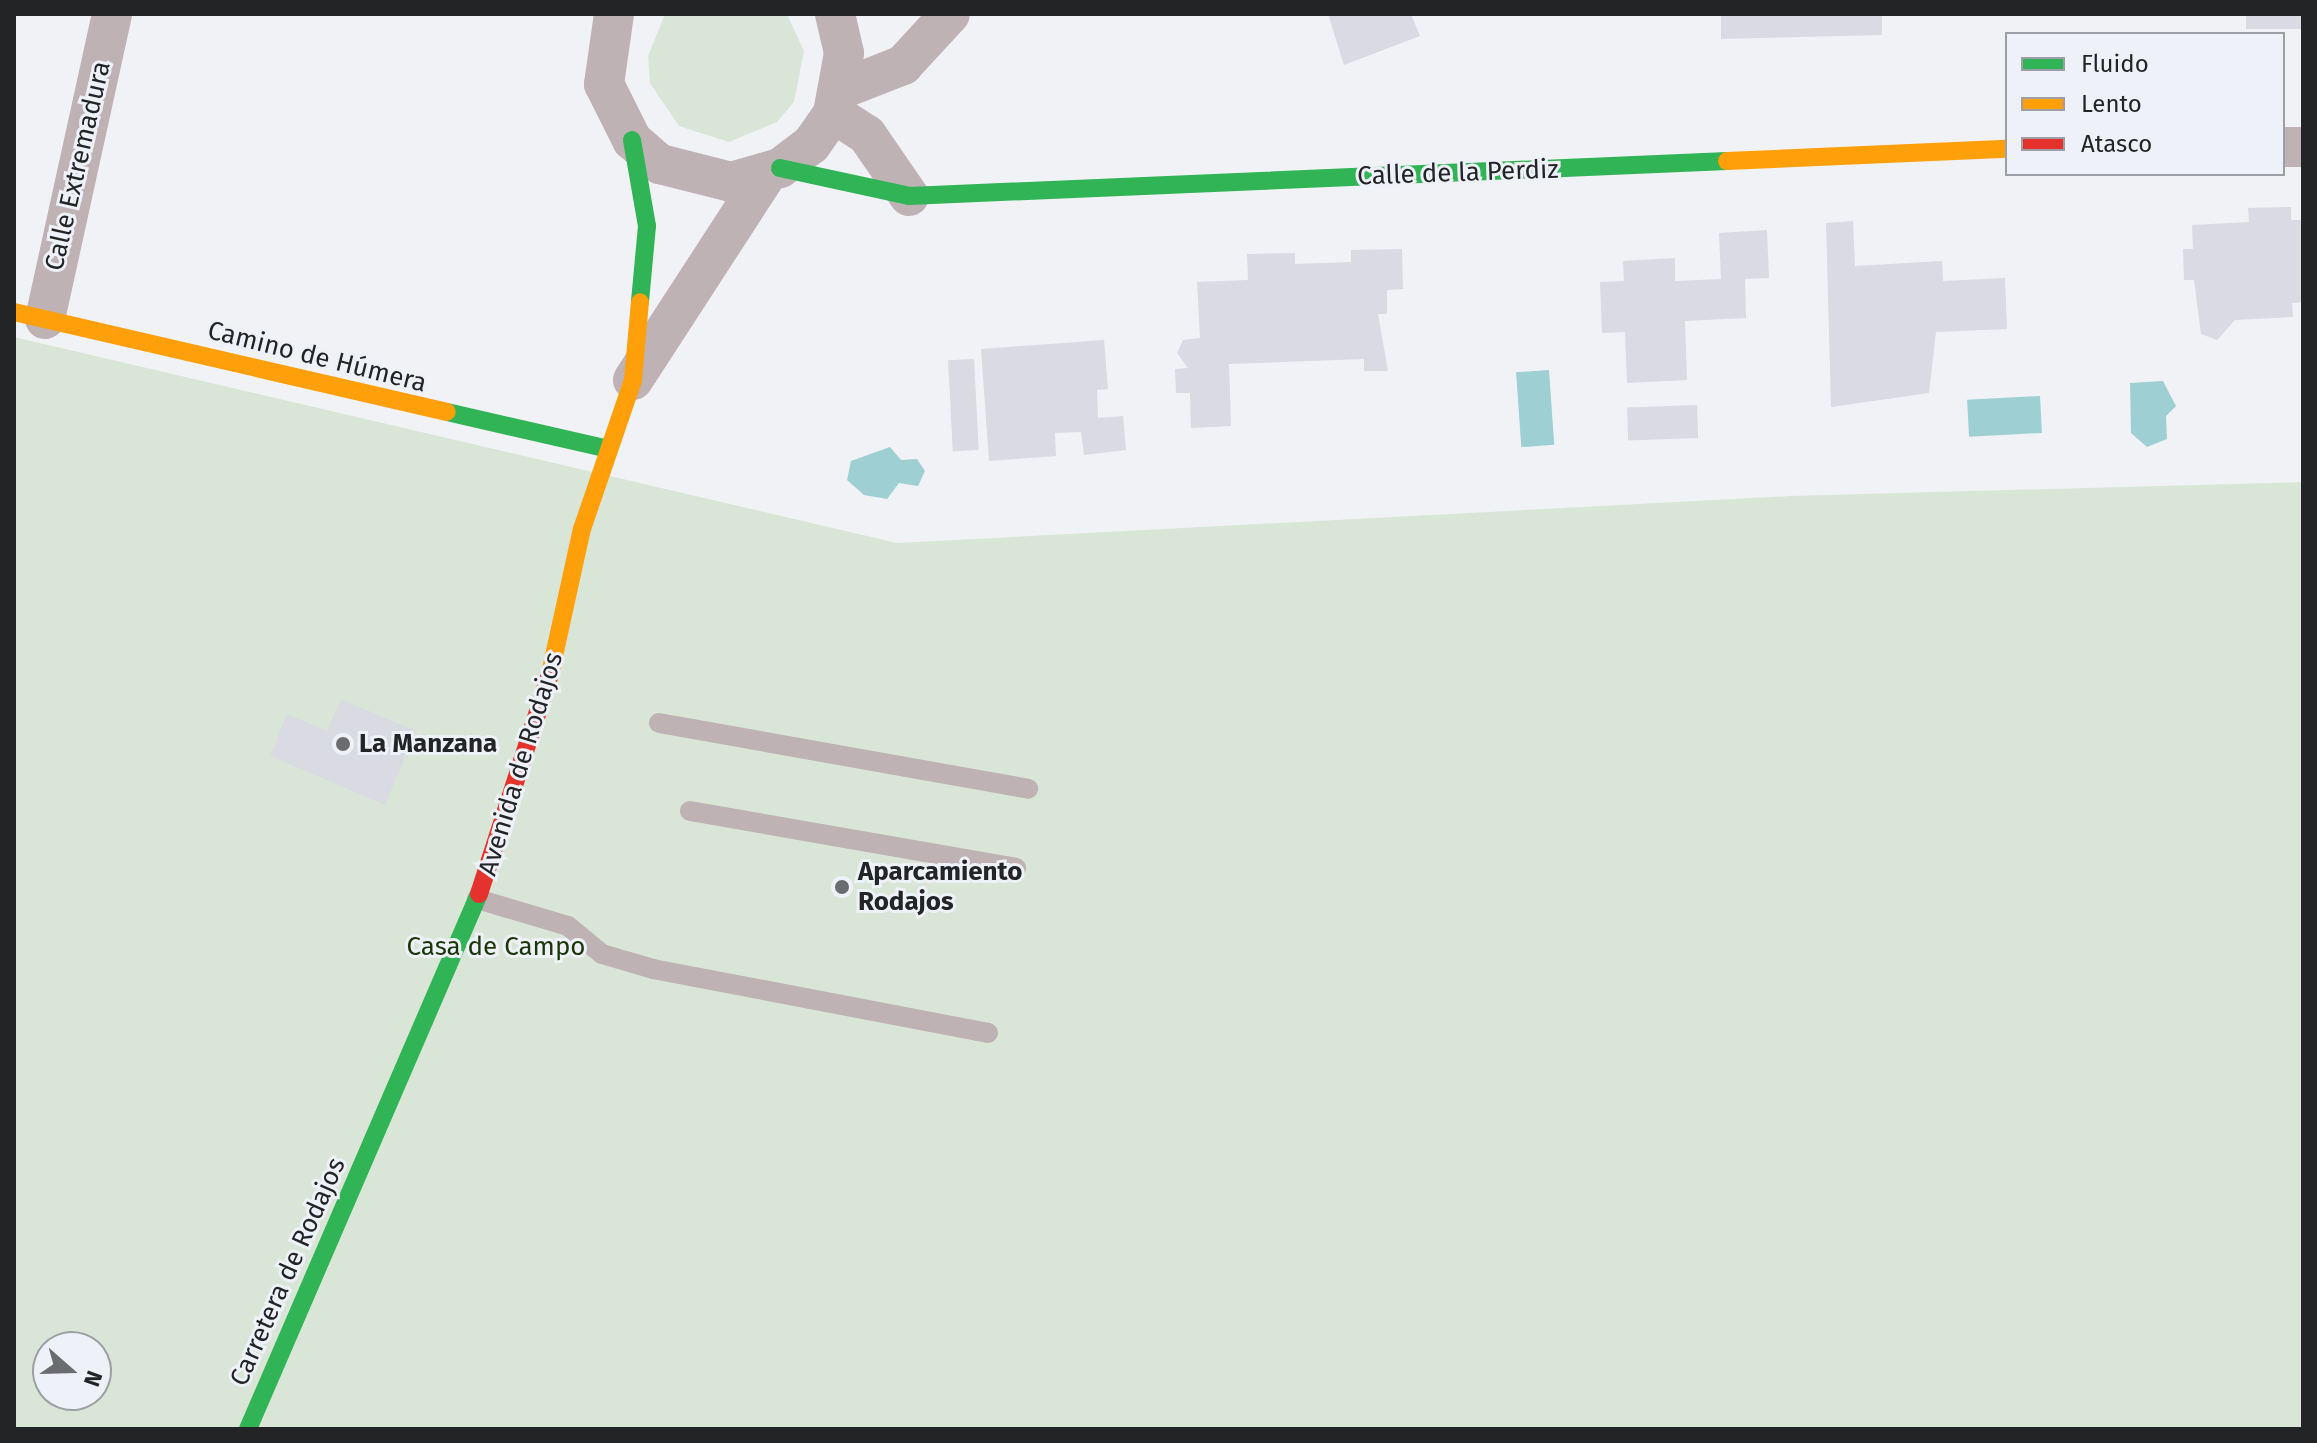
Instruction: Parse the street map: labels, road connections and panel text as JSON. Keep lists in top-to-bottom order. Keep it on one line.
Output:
{"streets":{"street":["Calle Extremadura","Calle de la Perdiz","Camino de Húmera","Avenida de Rodajos","Carretera de Rodajos"]},"crossings":[["Calle Extremadura","Camino de Húmera"],["Calle de la Perdiz","Avenida de Rodajos"],["Camino de Húmera","Avenida de Rodajos"],["Avenida de Rodajos","Carretera de Rodajos"]],"parks":["Casa de Campo"],"places":["La Manzana","Aparcamiento Rodajos"],"legend":["Fluido","Lento","Atasco"],"north":"right"}
